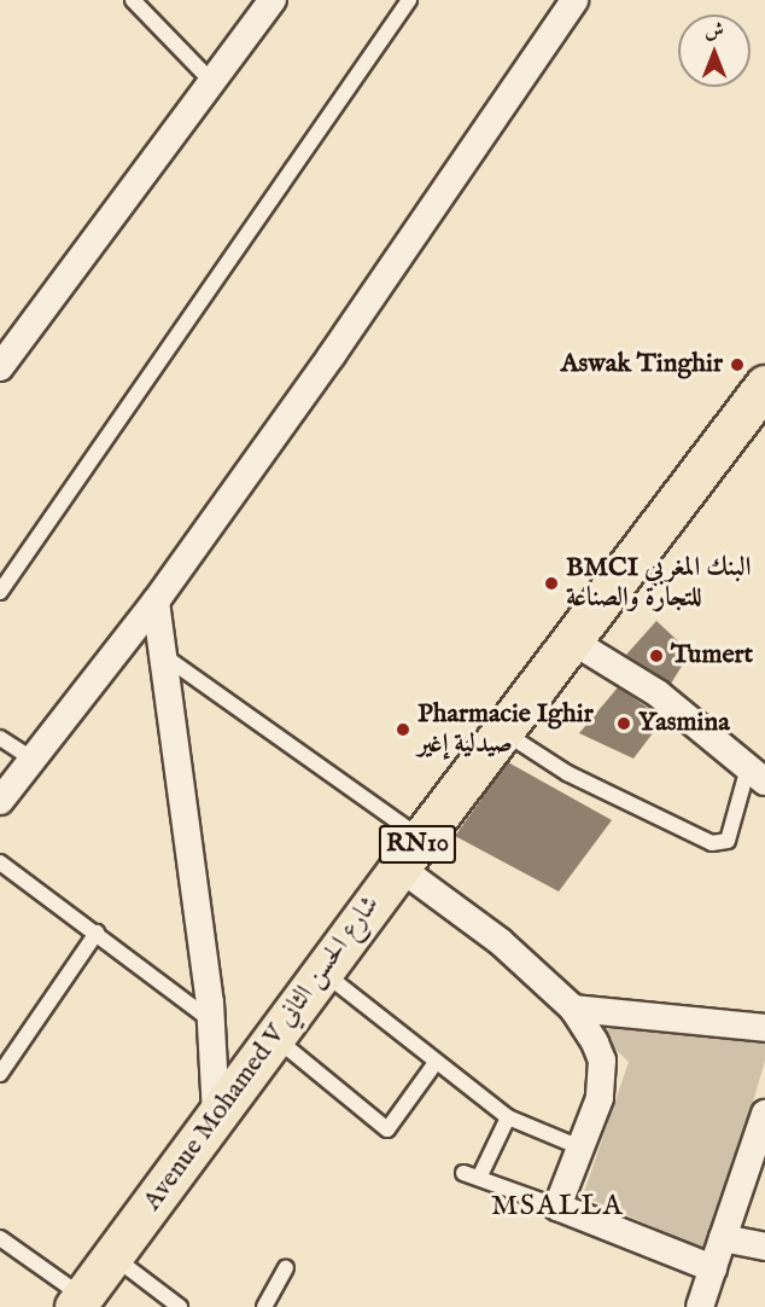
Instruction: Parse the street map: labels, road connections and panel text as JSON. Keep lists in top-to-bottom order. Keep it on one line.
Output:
{"streets":{"main road":["RN10","Avenue Mohamed V شارع الحسن الثاني"]},"districts":["MSALLA"],"places":["Aswak Tinghir","BMCI البنك المغربي للتجارة والصناعة","Tumert","Yasmina","Pharmacie Ighir صيدلية إغير"],"north":"top"}
